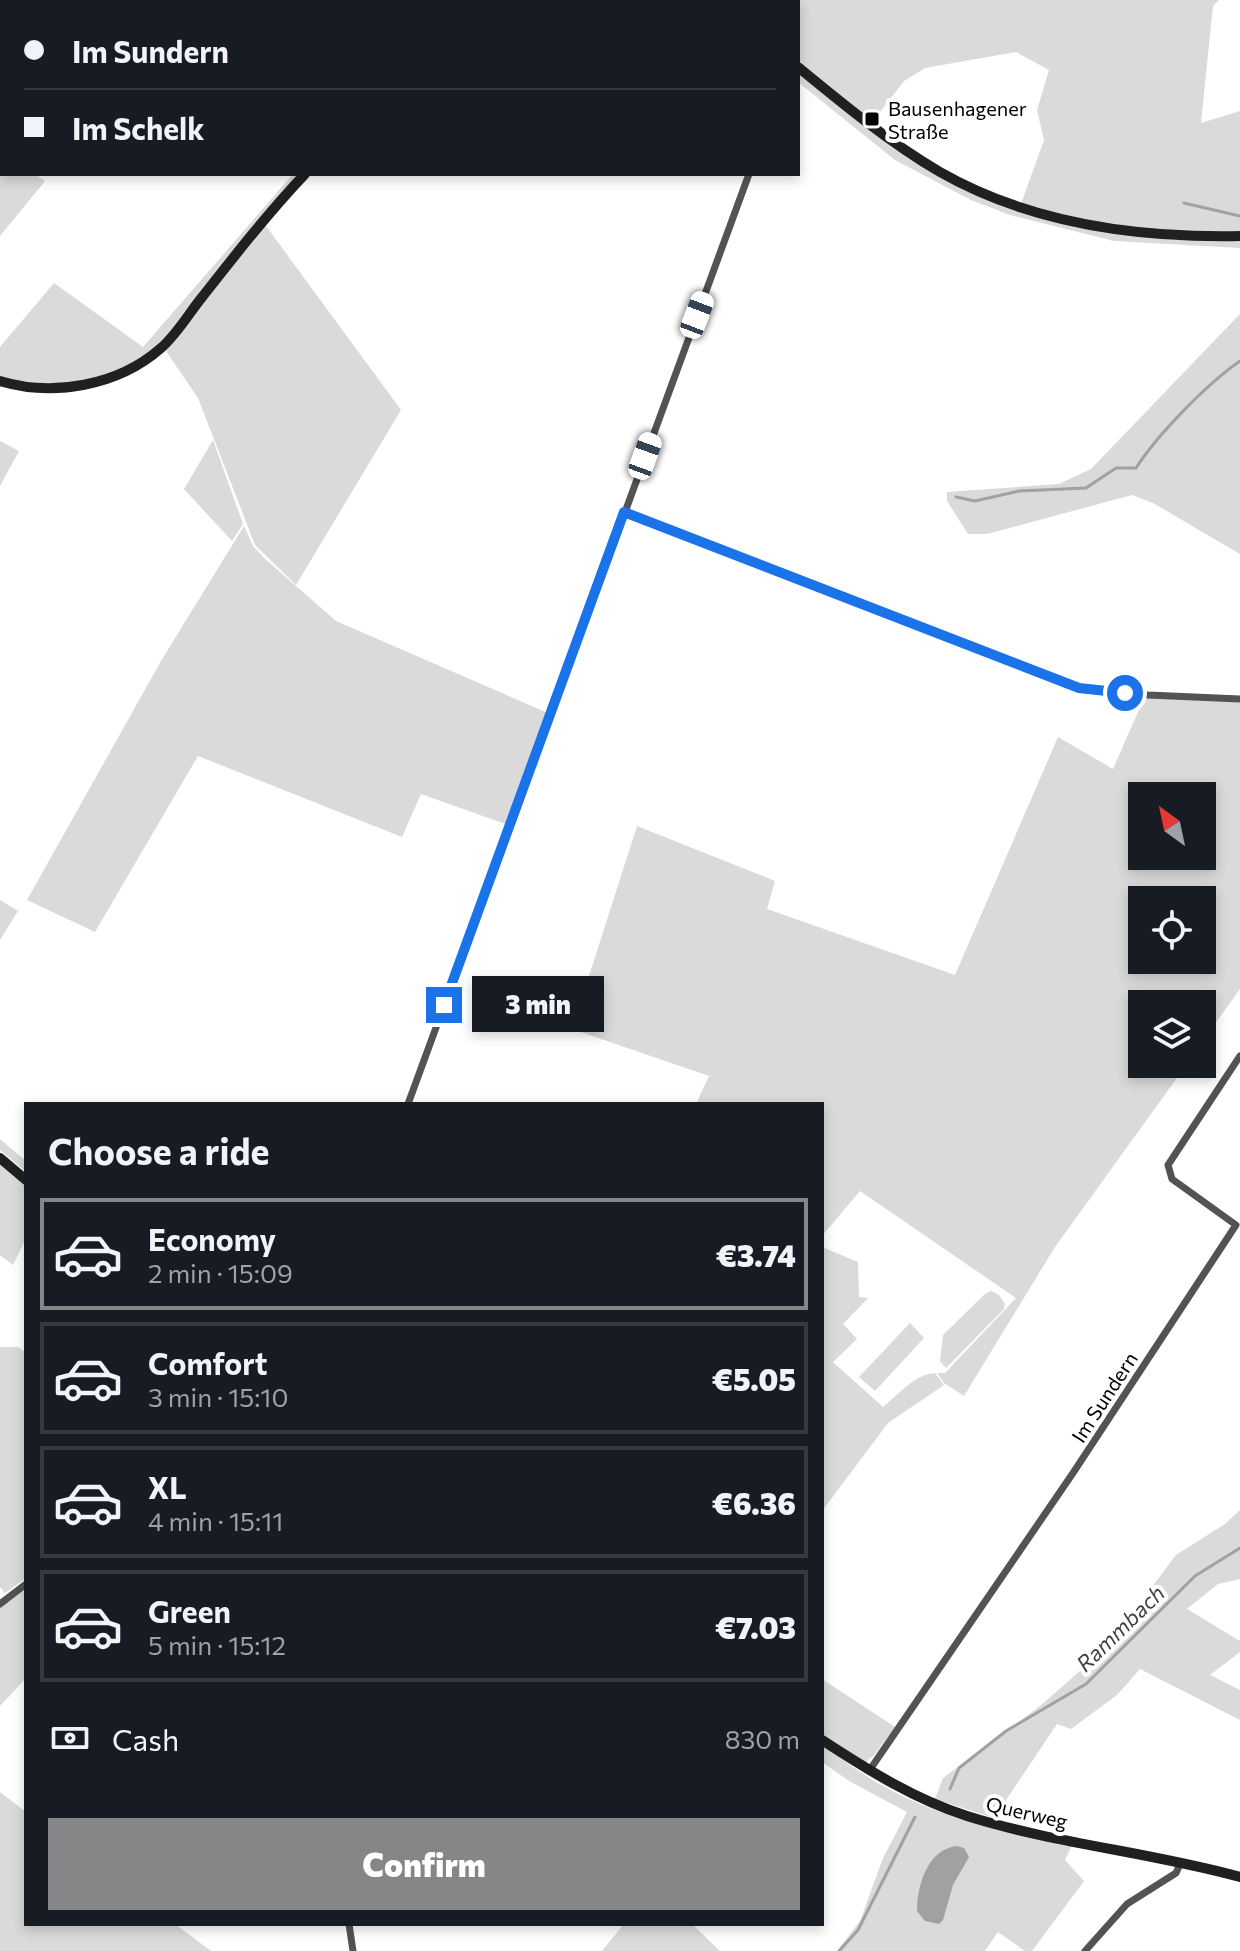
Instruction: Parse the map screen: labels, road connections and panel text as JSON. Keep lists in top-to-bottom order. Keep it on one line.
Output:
{"streets":{"street":["Im Sundern","Querweg"]},"crossings":[["Im Sundern","Querweg"]],"water":["Rammbach"],"places":{"transit":["Bausenhagener Straße"]},"north":"top left","page":{"banner":["Im Sundern","Im Schelk"],"bubble":"3 min","heading":"Choose a ride","list":[{"name":"Economy","note":"2 min · 15:09","value":"€3.74"},{"name":"Comfort","note":"3 min · 15:10","value":"€5.05"},{"name":"XL","note":"4 min · 15:11","value":"€6.36"},{"name":"Green","note":"5 min · 15:12","value":"€7.03"}],"pay":["Cash","830 m"],"buttons":"Confirm"}}
